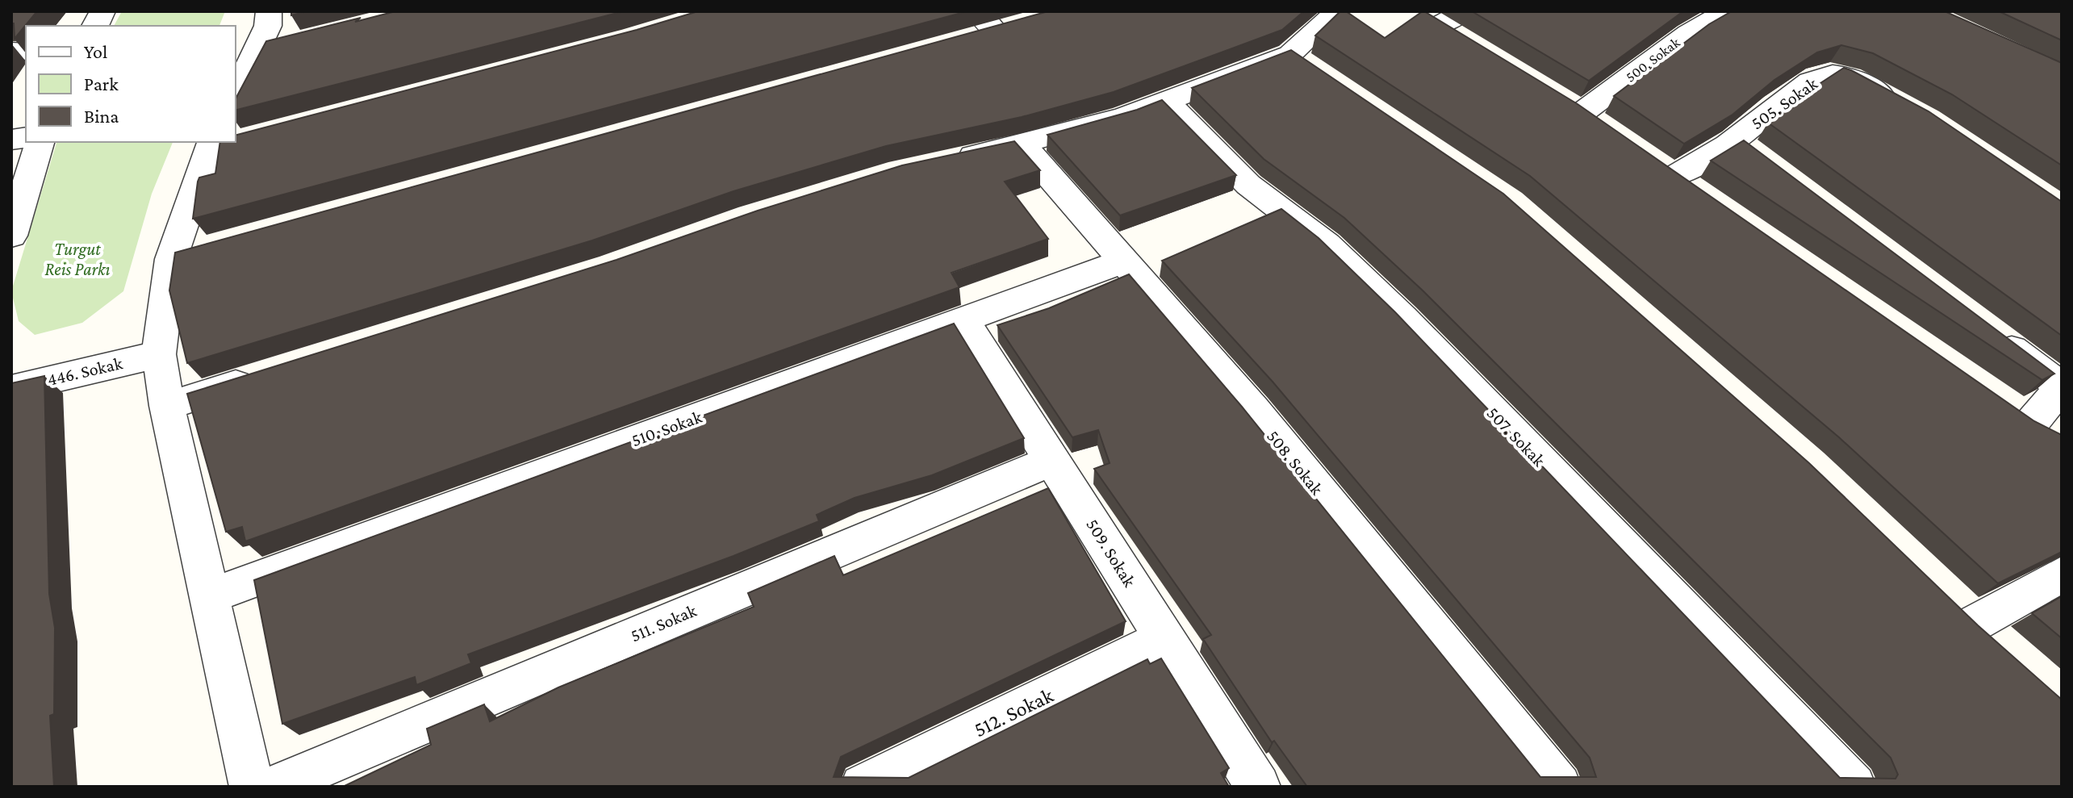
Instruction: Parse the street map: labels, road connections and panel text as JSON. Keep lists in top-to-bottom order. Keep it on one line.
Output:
{"streets":{"street":["500. Sokak","505. Sokak","446. Sokak","510. Sokak","507. Sokak","508. Sokak","509. Sokak","511. Sokak","512. Sokak"]},"crossings":[["510. Sokak","508. Sokak"],["510. Sokak","509. Sokak"],["509. Sokak","511. Sokak"],["509. Sokak","512. Sokak"]],"parks":["Turgut Reis Parkı"],"legend":["Yol","Park","Bina"]}
